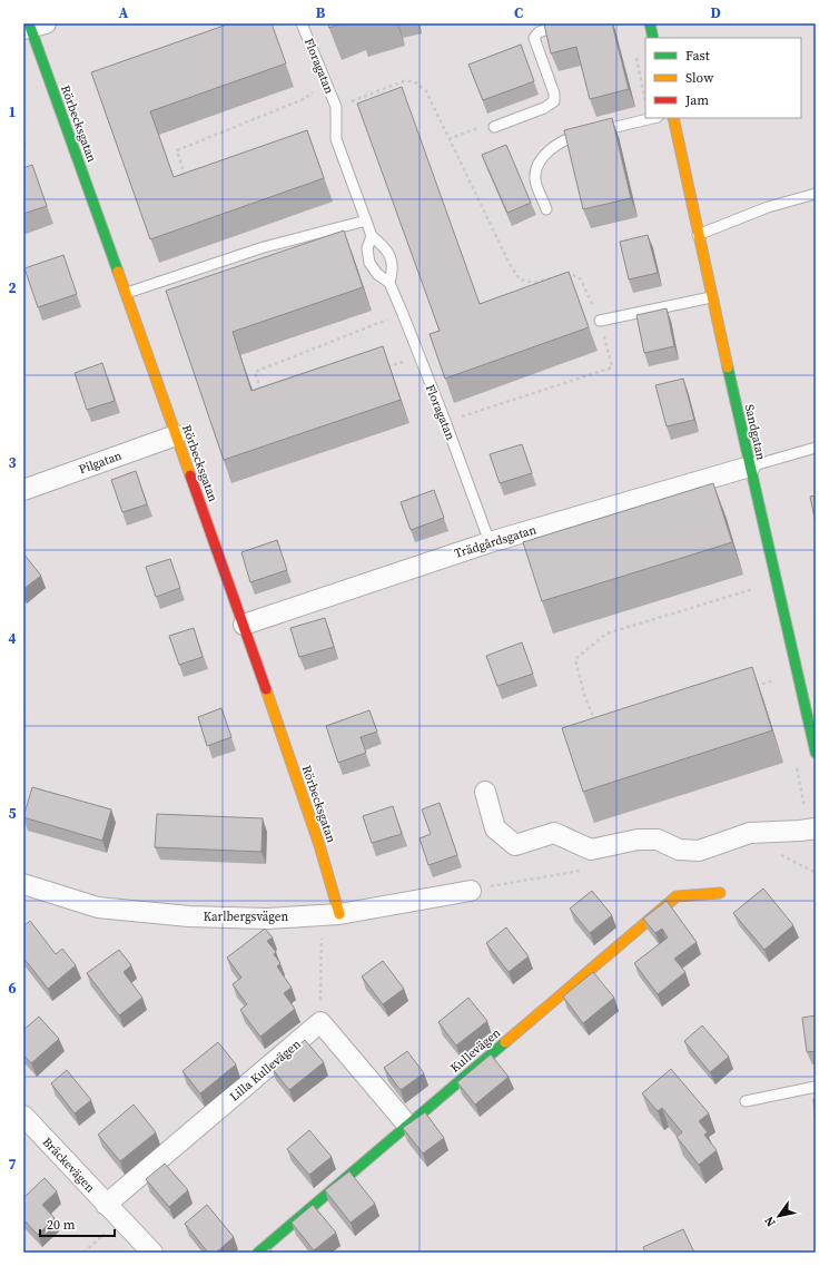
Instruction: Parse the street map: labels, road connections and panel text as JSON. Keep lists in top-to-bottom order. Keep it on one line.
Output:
{"streets":{"street":["Rörbecksgatan","Sandgatan","Pilgatan","Trädgårdsgatan","Karlbergsvägen","Kullevägen","Lilla Kullevägen","Bräckevägen"],"lane":["Floragatan"]},"crossings":[["Floragatan","Trädgårdsgatan"],["Rörbecksgatan","Pilgatan"],["Rörbecksgatan","Trädgårdsgatan"],["Rörbecksgatan","Karlbergsvägen"],["Sandgatan","Trädgårdsgatan"],["Lilla Kullevägen","Bräckevägen"]],"legend":["Fast","Slow","Jam"],"scale_bar":"20 m","north":"bottom left","grid":{"columns":["A","B","C","D"],"rows":["1","2","3","4","5","6","7"]}}
